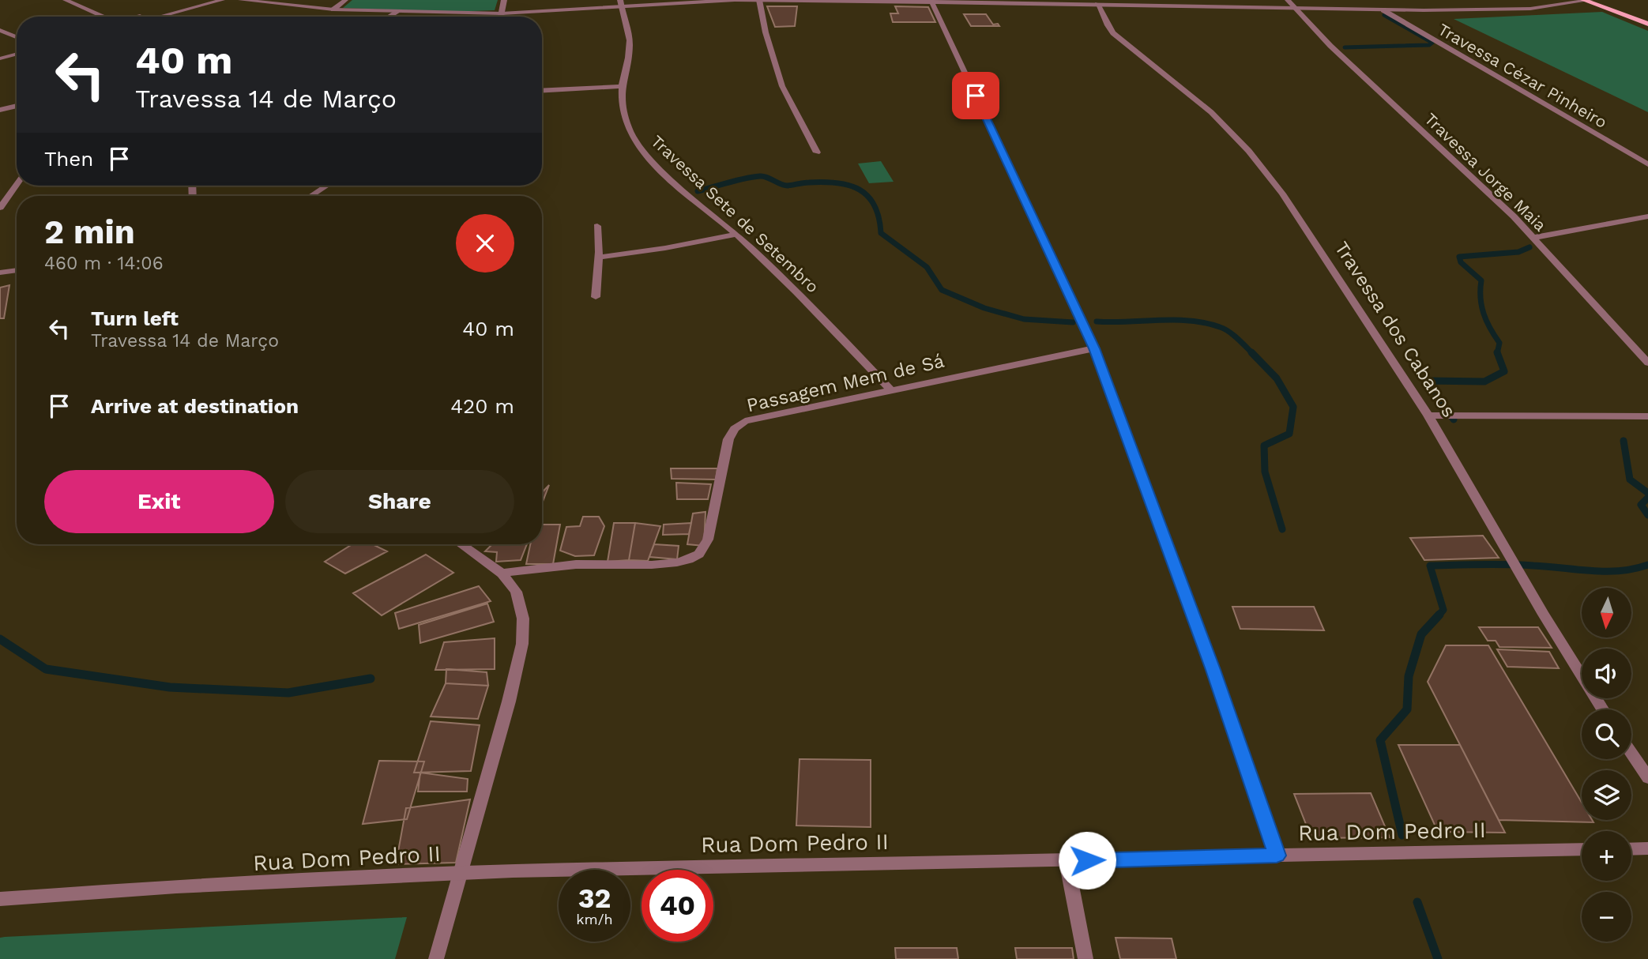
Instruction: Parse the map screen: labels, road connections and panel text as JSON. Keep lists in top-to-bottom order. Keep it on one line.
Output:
{"streets":{"street":["Travessa Cézar Pinheiro","Travessa Jorge Maia","Travessa Sete de Setembro","Travessa dos Cabanos","Passagem Mem de Sá","Rua Dom Pedro II"]},"crossings":[["Travessa Sete de Setembro","Passagem Mem de Sá"]],"north":"bottom","page":{"turn":["40 m","Travessa 14 de Março"],"then":"Then","heading":["2 min","460 m · 14:06"],"list":[{"name":"Turn left","note":"Travessa 14 de Março","value":"40 m"},{"name":"Arrive at destination","value":"420 m"}],"buttons":["Exit","Share"],"map_buttons":["+","−"],"speed":"32 km/h","limit":"40"}}
